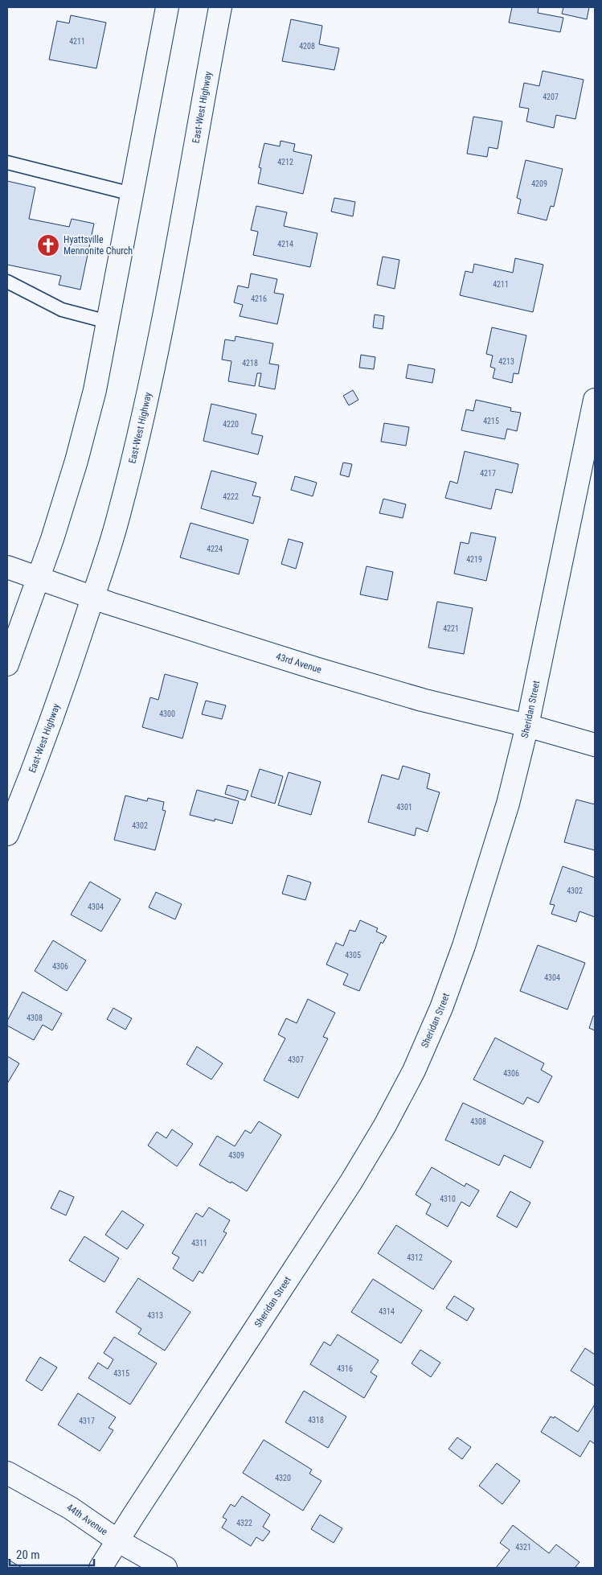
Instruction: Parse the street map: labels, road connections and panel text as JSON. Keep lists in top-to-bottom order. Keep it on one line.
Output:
{"streets":{"street":["East-West Highway","43rd Avenue","Sheridan Street","44th Avenue"]},"crossings":[["East-West Highway","43rd Avenue"],["43rd Avenue","Sheridan Street"],["Sheridan Street","44th Avenue"]],"places":{"church":["Hyattsville Mennonite Church"]},"house_numbers":["4211","4208","4207","4212","4209","4214","4211","4216","4213","4218","4215","4220","4217","4222","4224","4219","4221","4300","4301","4302","4302","4304","4305","4306","4304","4308","4307","4306","4308","4309","4310","4311","4312","4314","4313","4316","4315","4318","4317","4320","4322","4321"],"scale_bar":"20 m"}
